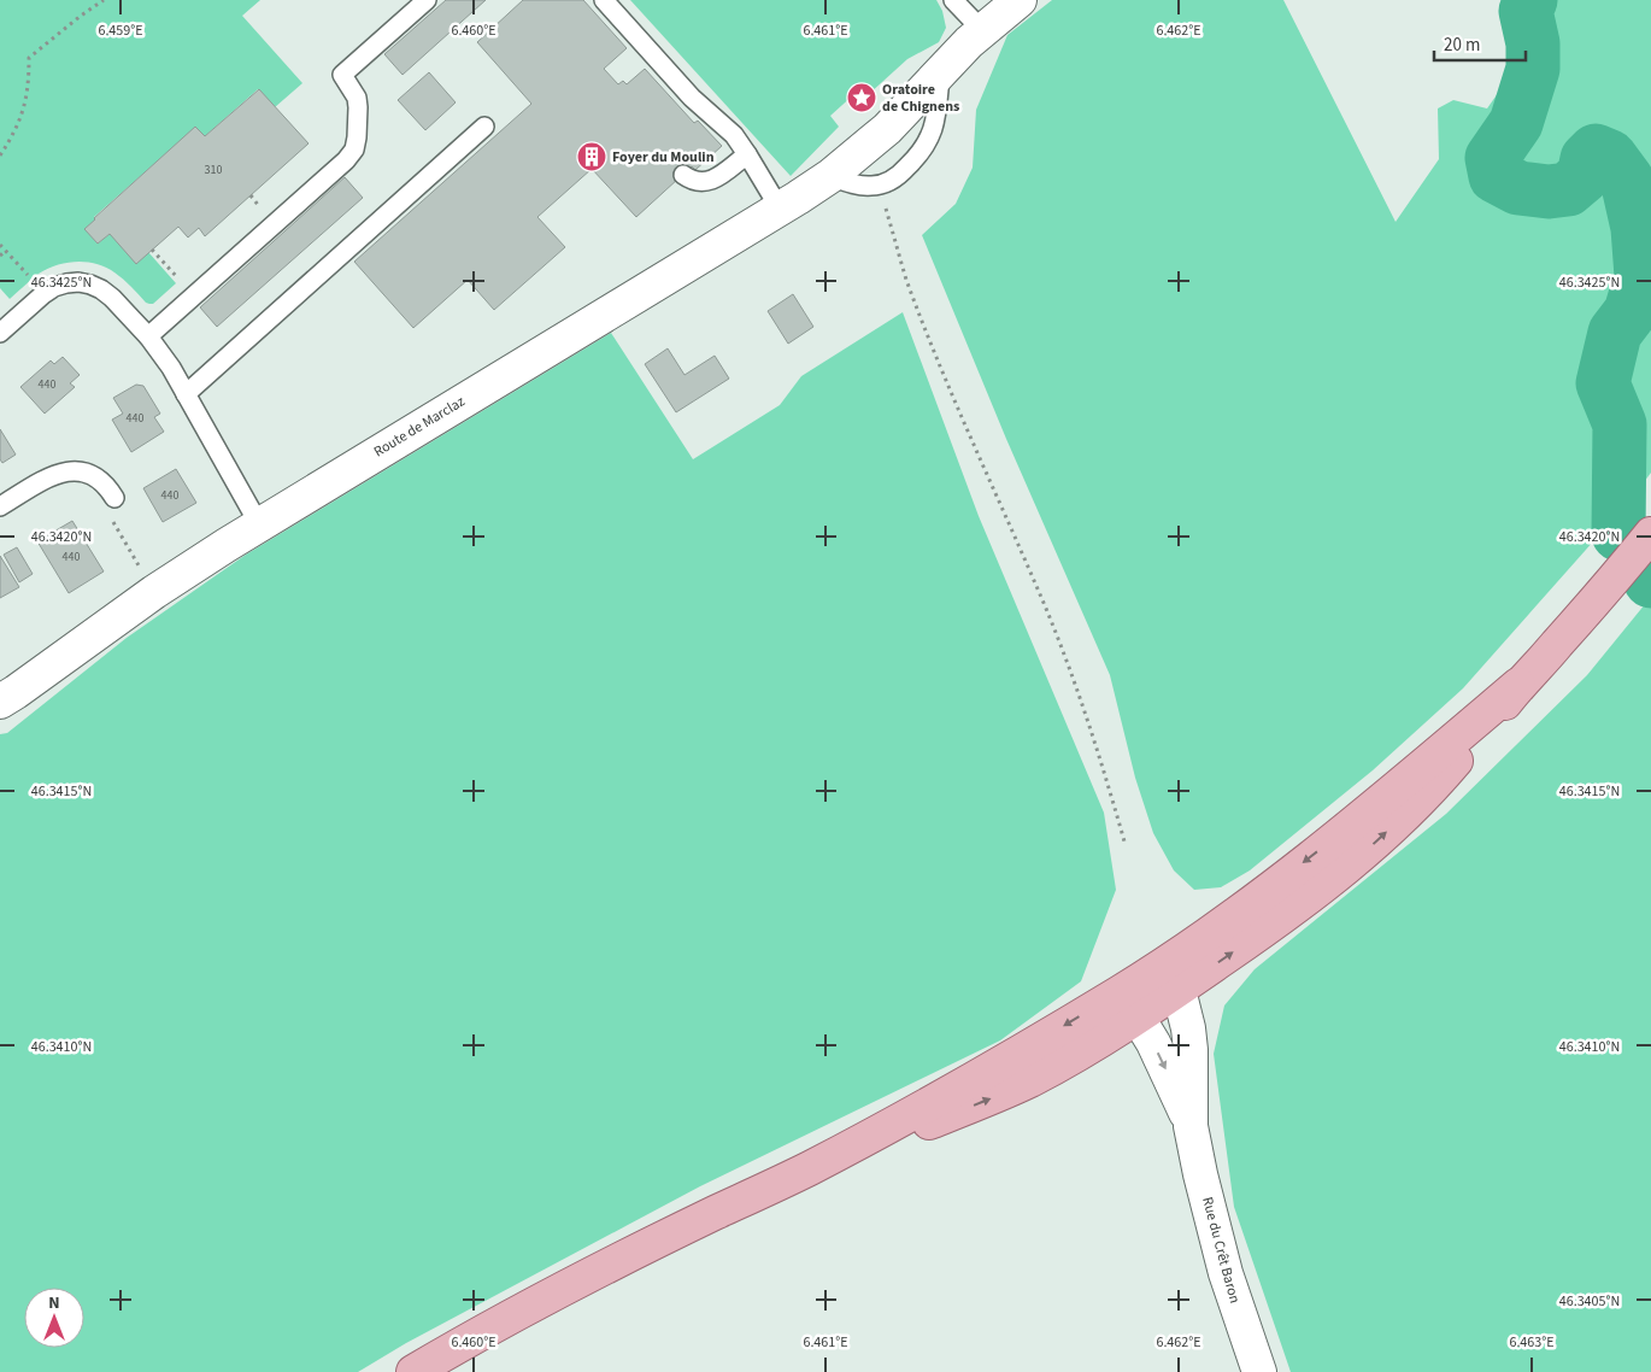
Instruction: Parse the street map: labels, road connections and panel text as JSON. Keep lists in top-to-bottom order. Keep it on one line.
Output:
{"streets":{"street":["Route de Marclaz","Rue du Crêt Baron"]},"places":{"place":["Oratoire de Chignens"],"building":["Foyer du Moulin"]},"house_numbers":["310","440","440","440","440"],"scale_bar":"20 m","north":"top","coordinates":["6.459°E","6.460°E","6.461°E","6.462°E","46.3425°N","46.3420°N","46.3415°N","46.3410°N","46.3405°N","6.463°E"]}
